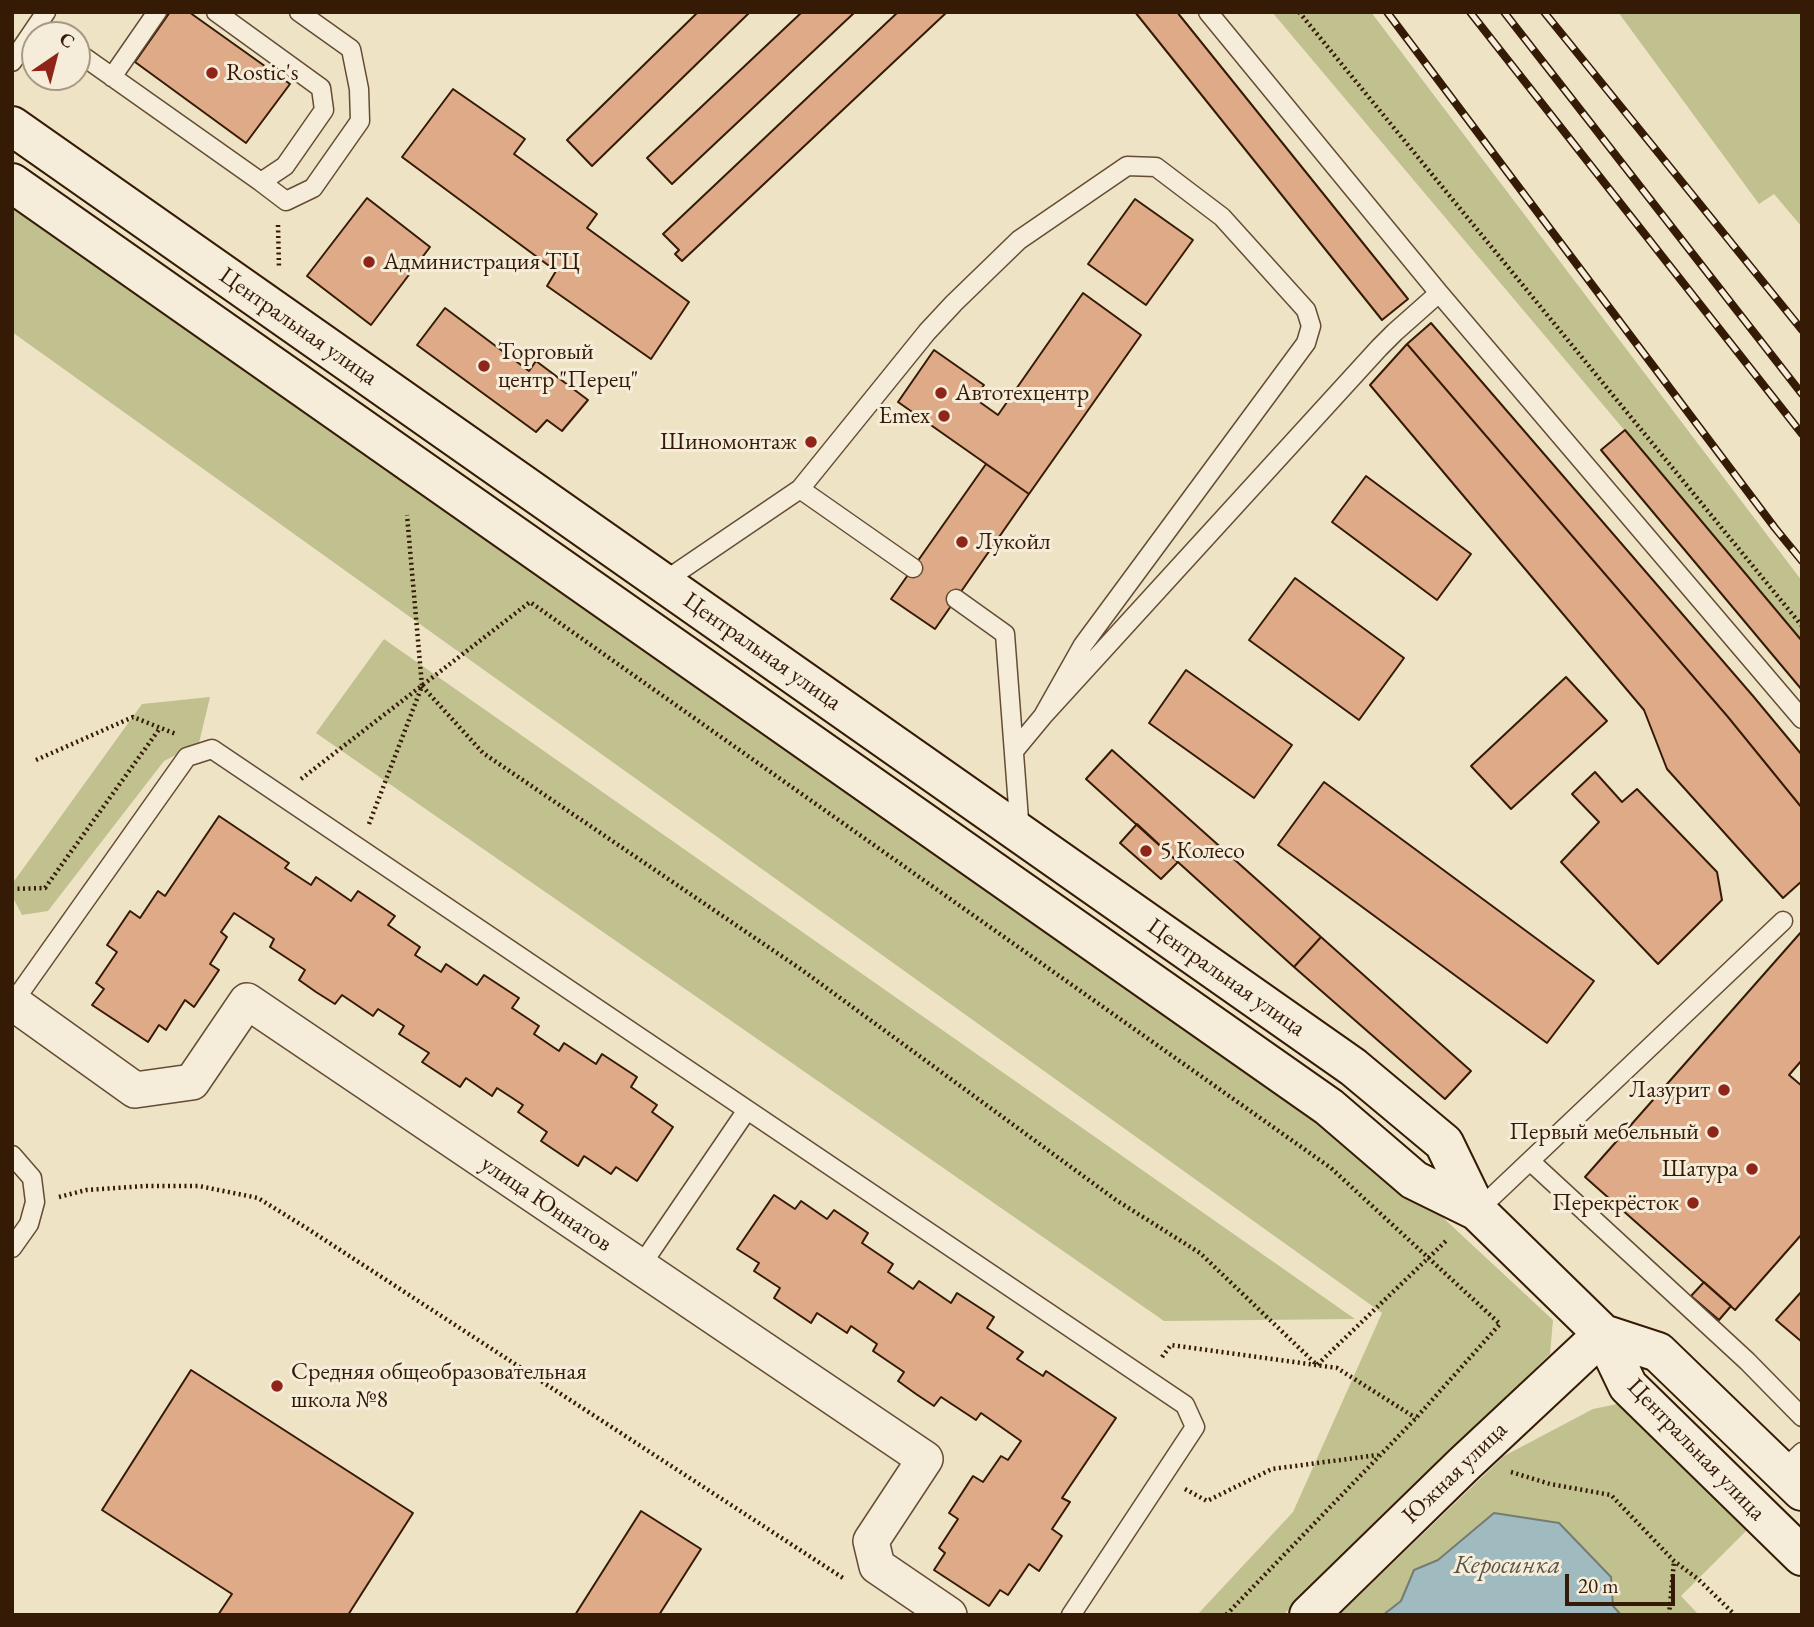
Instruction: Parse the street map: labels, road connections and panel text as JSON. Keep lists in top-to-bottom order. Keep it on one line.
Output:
{"streets":{"main road":["Центральная улица","Южная улица"],"street":["улица Юннатов"]},"crossings":[["Центральная улица","Южная улица"]],"water":["Керосинка"],"places":["Rostic's","Администрация ТЦ","Торговый центр \"Перец\"","Автотехцентр","Emex","Шиномонтаж","Лукойл","5 Колесо","Лазурит","Первый мебельный","Шатура","Перекрёсток","Средняя общеобразовательная школа №8"],"scale_bar":"20 m","north":"top right"}
